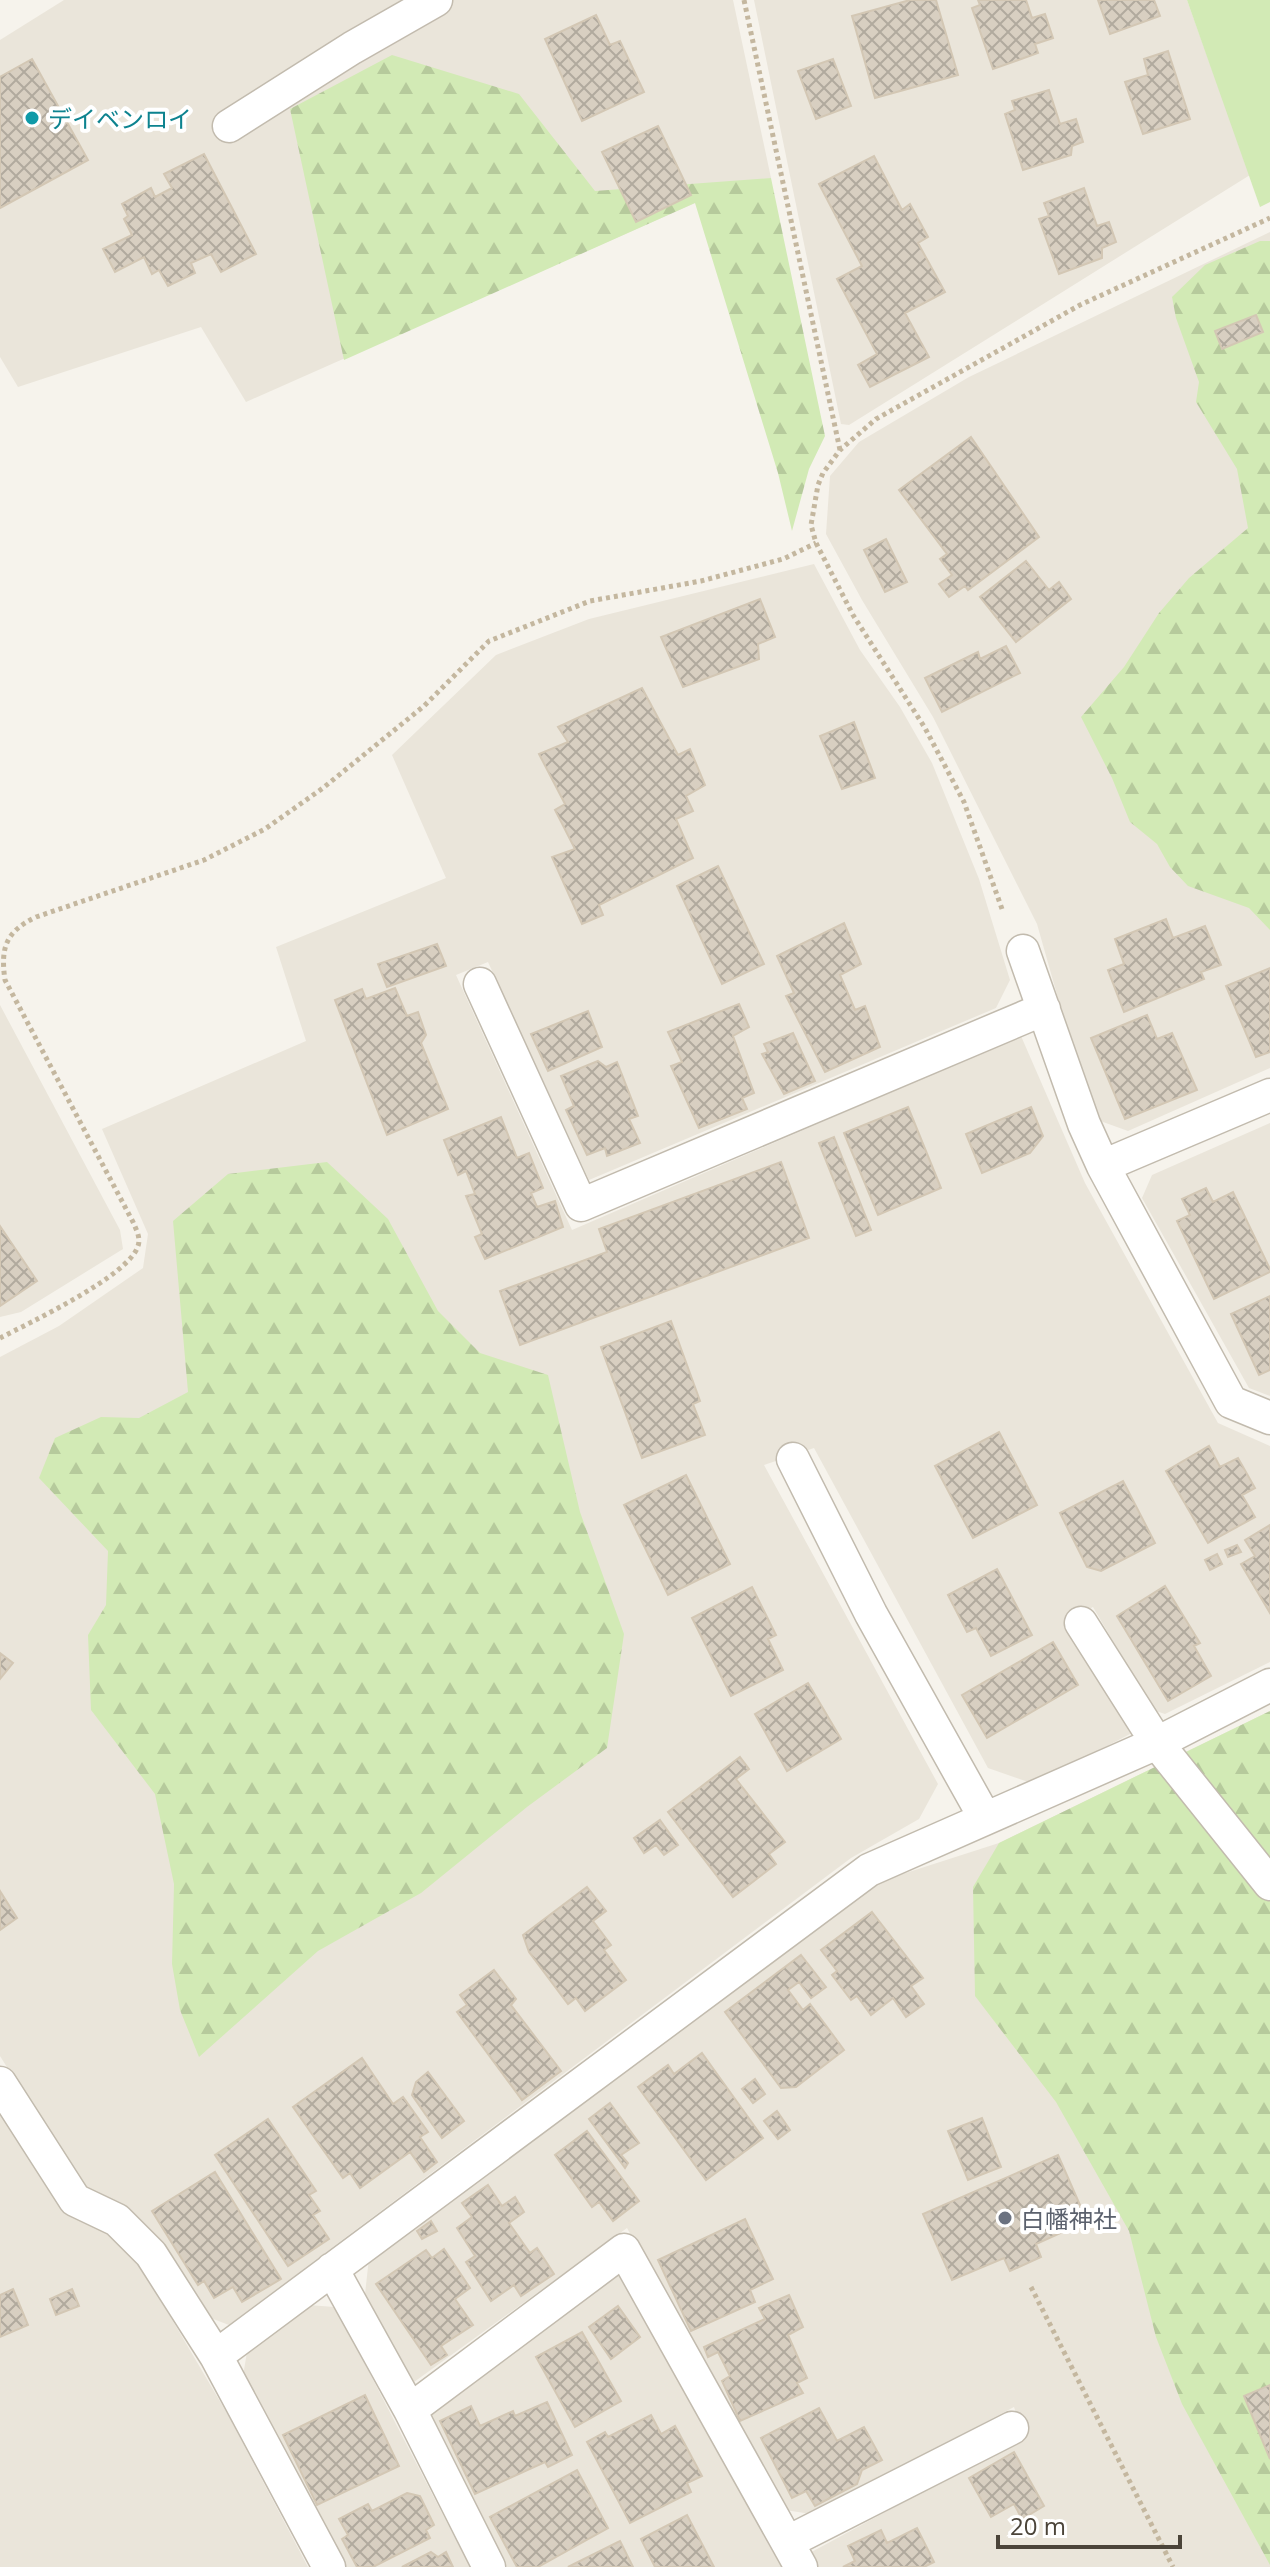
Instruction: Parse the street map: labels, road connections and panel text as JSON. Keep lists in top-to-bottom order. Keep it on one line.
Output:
{"places":["デイベンロイ","白幡神社"],"scale_bar":"20 m"}
